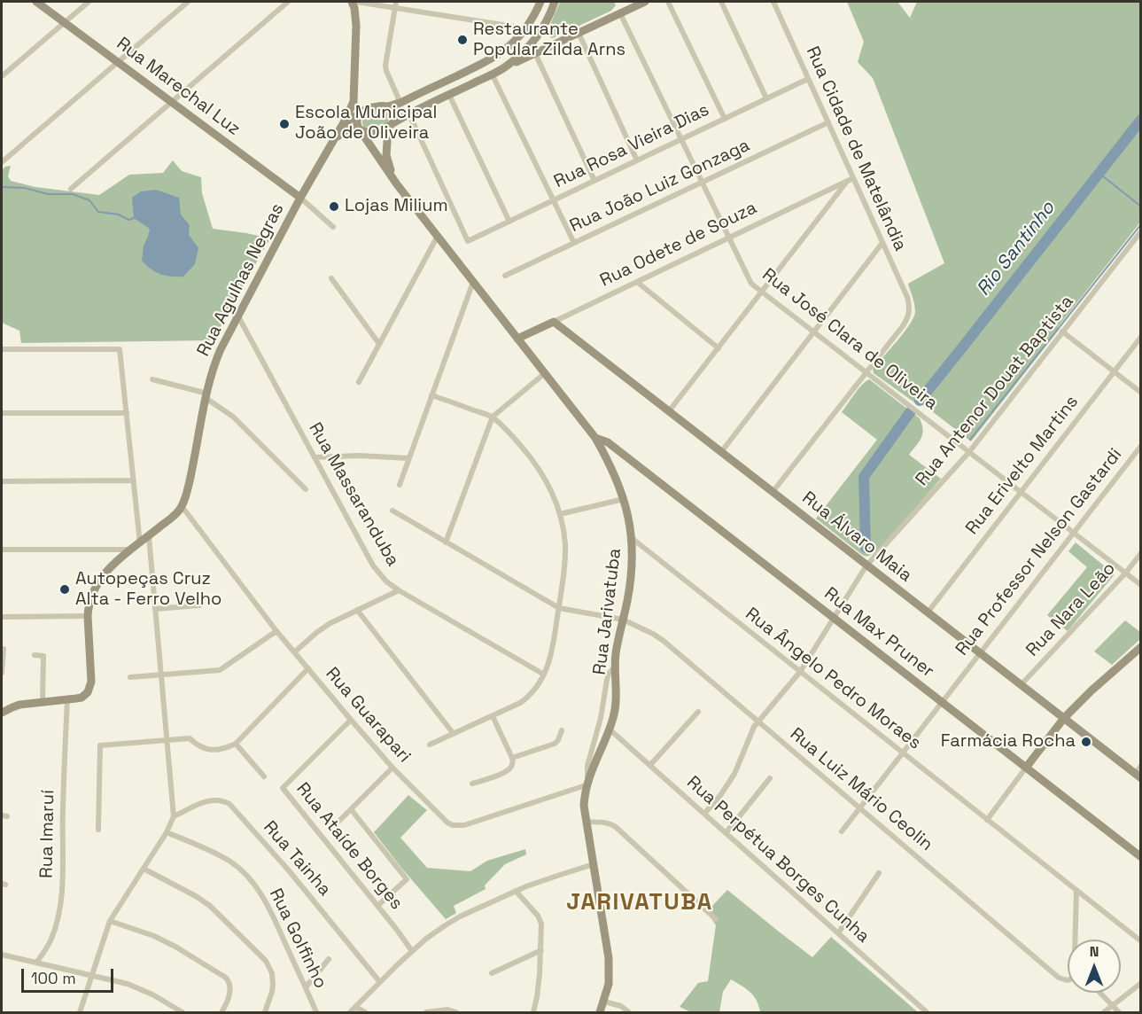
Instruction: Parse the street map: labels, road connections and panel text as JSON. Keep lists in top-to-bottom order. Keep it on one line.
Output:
{"streets":{"street":["Rua Marechal Luz","Rua Rosa Vieira Dias","Rua Cidade de Matelândia","Rua João Luiz Gonzaga","Rua Odete de Souza","Rua Agulhas Negras","Rua José Clara de Oliveira","Rua Antenor Douat Baptista","Rua Erivelto Martins","Rua Massaranduba","Rua Álvaro Maia","Rua Professor Nelson Gastardi","Rua Nara Leão","Rua Jarivatuba","Rua Max Pruner","Rua Ângelo Pedro Moraes","Rua Guarapari","Rua Luiz Mário Ceolin","Rua Imaruí","Rua Ataíde Borges","Rua Tainha","Rua Perpétua Borges Cunha","Rua Golfinho"]},"crossings":[["Rua Marechal Luz","Rua Agulhas Negras"],["Rua Rosa Vieira Dias","Rua Cidade de Matelândia"],["Rua Rosa Vieira Dias","Rua José Clara de Oliveira"],["Rua Cidade de Matelândia","Rua João Luiz Gonzaga"],["Rua Cidade de Matelândia","Rua Odete de Souza"],["Rua Cidade de Matelândia","Rua José Clara de Oliveira"],["Rua João Luiz Gonzaga","Rua José Clara de Oliveira"],["Rua Odete de Souza","Rua José Clara de Oliveira"],["Rua Odete de Souza","Rua Álvaro Maia"],["Rua Odete de Souza","Rua Jarivatuba"],["Rua Agulhas Negras","Rua Massaranduba"],["Rua Agulhas Negras","Rua Jarivatuba"],["Rua Agulhas Negras","Rua Guarapari"],["Rua Agulhas Negras","Rua Imaruí"],["Rua José Clara de Oliveira","Rua Antenor Douat Baptista"],["Rua José Clara de Oliveira","Rua Erivelto Martins"],["Rua José Clara de Oliveira","Rua Professor Nelson Gastardi"],["Rua José Clara de Oliveira","Rua Nara Leão"],["Rua Antenor Douat Baptista","Rua Álvaro Maia"],["Rua Antenor Douat Baptista","Rua Max Pruner"],["Rua Antenor Douat Baptista","Rua Ângelo Pedro Moraes"],["Rua Antenor Douat Baptista","Rua Luiz Mário Ceolin"],["Rua Antenor Douat Baptista","Rua Perpétua Borges Cunha"],["Rua Erivelto Martins","Rua Álvaro Maia"],["Rua Álvaro Maia","Rua Professor Nelson Gastardi"],["Rua Álvaro Maia","Rua Nara Leão"],["Rua Professor Nelson Gastardi","Rua Max Pruner"],["Rua Professor Nelson Gastardi","Rua Ângelo Pedro Moraes"],["Rua Professor Nelson Gastardi","Rua Luiz Mário Ceolin"],["Rua Jarivatuba","Rua Max Pruner"],["Rua Jarivatuba","Rua Ângelo Pedro Moraes"],["Rua Jarivatuba","Rua Guarapari"],["Rua Jarivatuba","Rua Luiz Mário Ceolin"],["Rua Jarivatuba","Rua Perpétua Borges Cunha"],["Rua Guarapari","Rua Ataíde Borges"]],"districts":["JARIVATUBA"],"water":["Rio Santinho"],"places":["Restaurante Popular Zilda Arns","Escola Municipal João de Oliveira","Lojas Milium","Autopeças Cruz Alta - Ferro Velho","Farmácia Rocha"],"scale_bar":"100 m","north":"top"}
